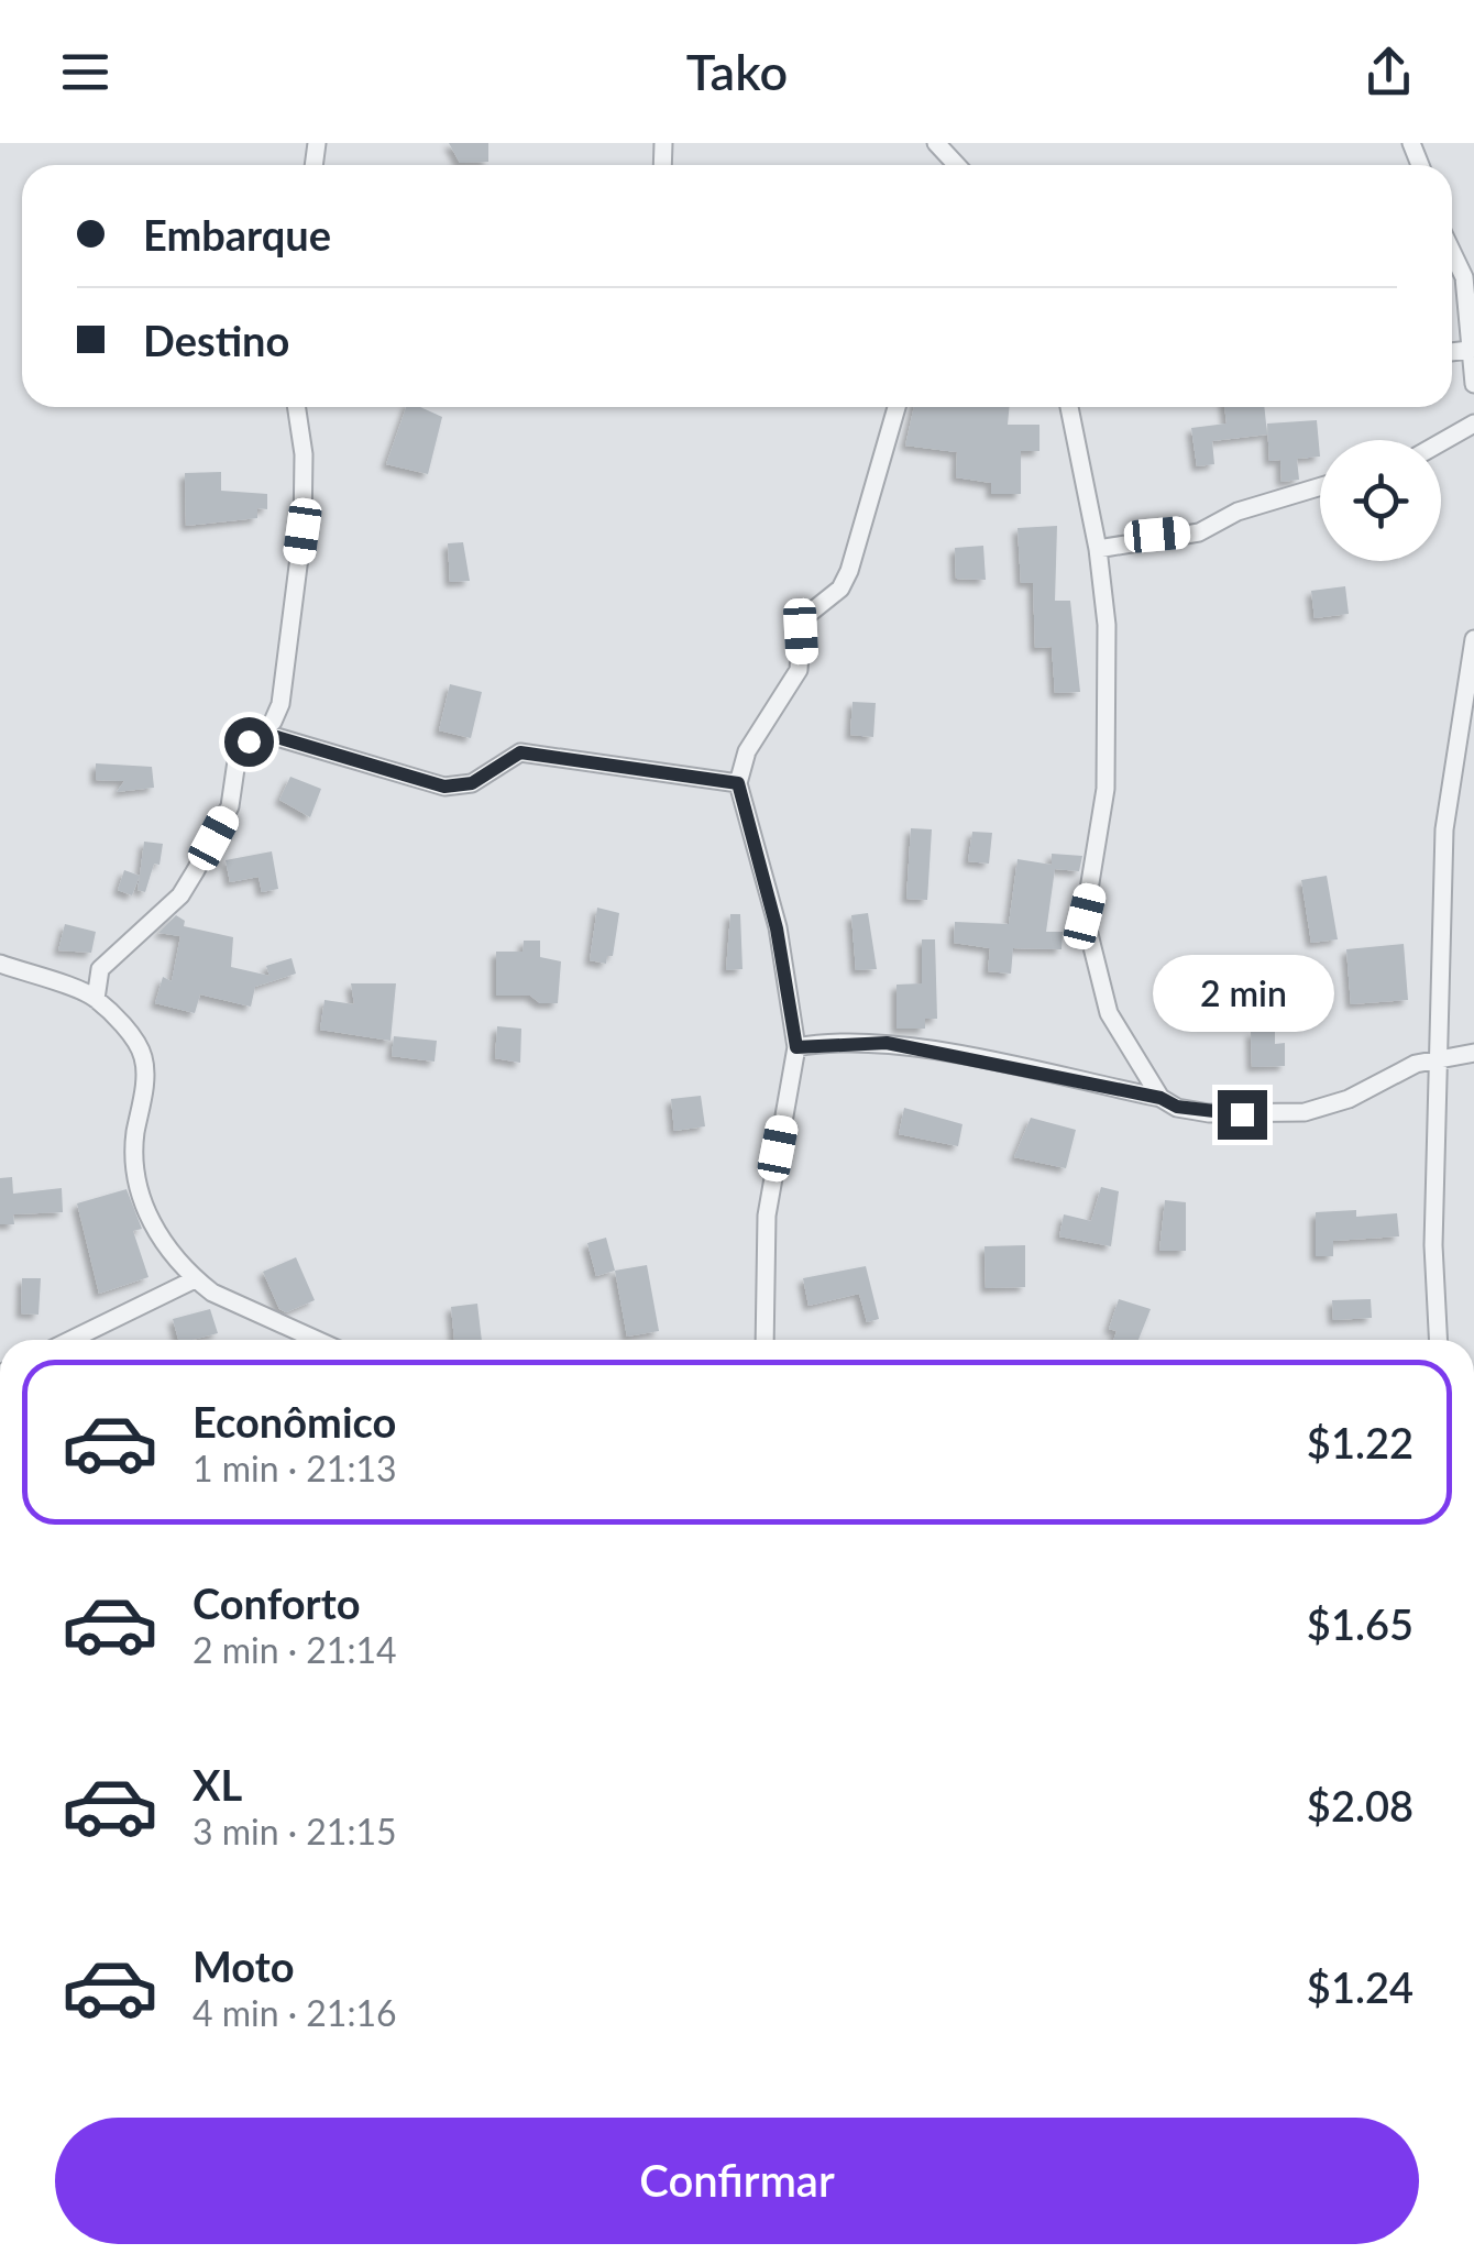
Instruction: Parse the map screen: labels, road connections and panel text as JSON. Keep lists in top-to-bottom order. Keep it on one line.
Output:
{"page":{"header":"Tako","banner":["Embarque","Destino"],"bubble":"2 min","list":[{"name":"Econômico","note":"1 min · 21:13","value":"$1.22"},{"name":"Conforto","note":"2 min · 21:14","value":"$1.65"},{"name":"XL","note":"3 min · 21:15","value":"$2.08"},{"name":"Moto","note":"4 min · 21:16","value":"$1.24"}],"buttons":"Confirmar"}}
